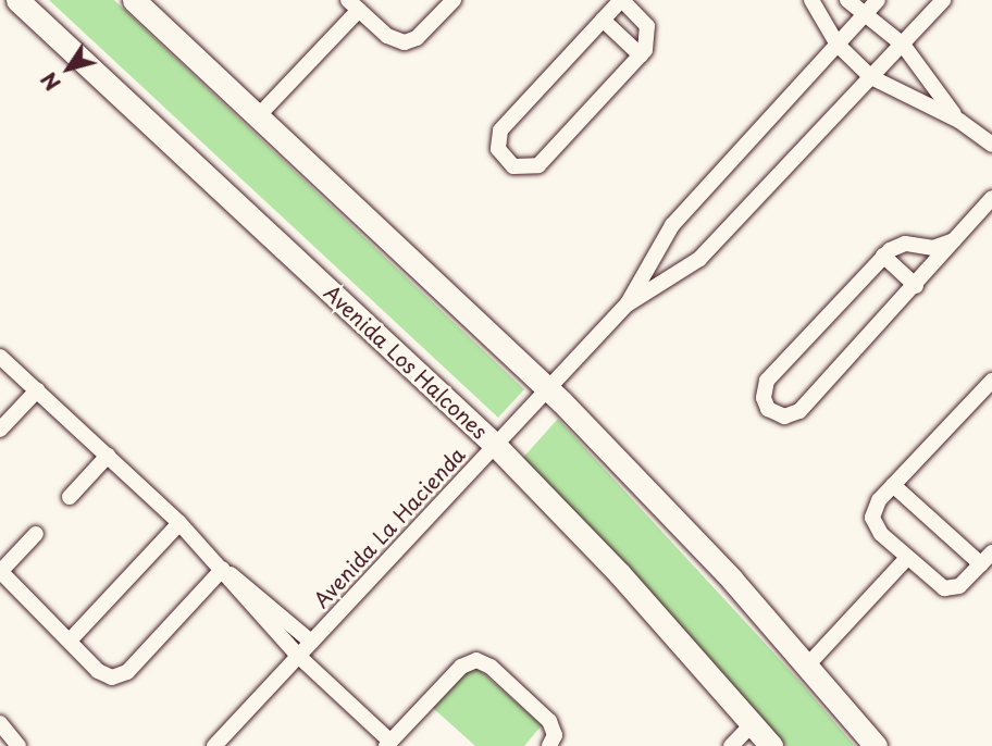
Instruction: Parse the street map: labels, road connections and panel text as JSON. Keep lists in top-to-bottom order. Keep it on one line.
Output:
{"streets":{"street":["Avenida Los Halcones","Avenida La Hacienda"]},"crossings":[["Avenida Los Halcones","Avenida La Hacienda"]],"north":"bottom left"}
